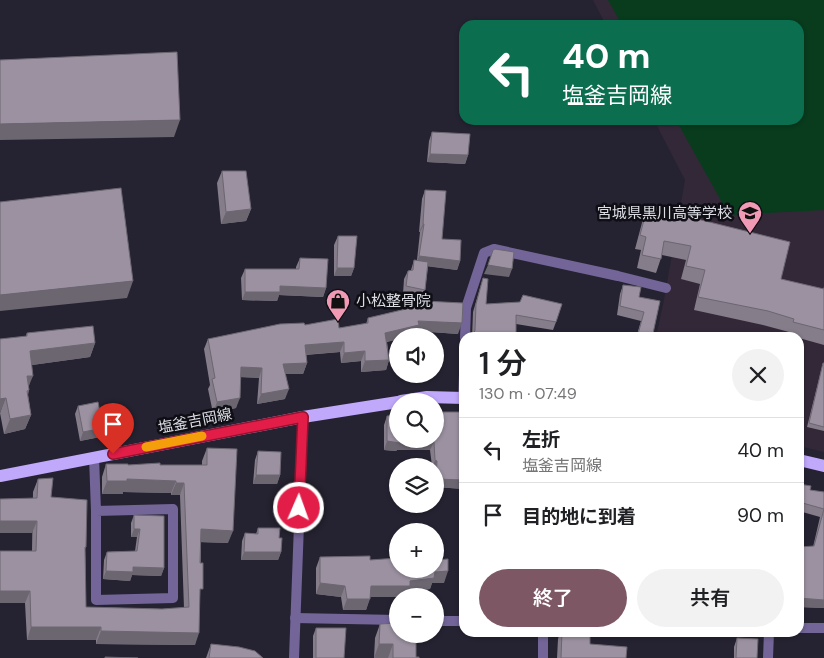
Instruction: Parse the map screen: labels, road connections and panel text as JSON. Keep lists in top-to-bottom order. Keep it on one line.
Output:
{"streets":{"main road":["塩釜吉岡線"]},"places":{"school or university":["宮城県黒川高等学校"],"shop":["小松整骨院"]},"page":{"turn":["40 m","塩釜吉岡線"],"map_buttons":["+","−"],"heading":["1 分","130 m · 07:49"],"list":[{"name":"左折","note":"塩釜吉岡線","value":"40 m"},{"name":"目的地に到着","value":"90 m"}],"buttons":["終了","共有"]}}
